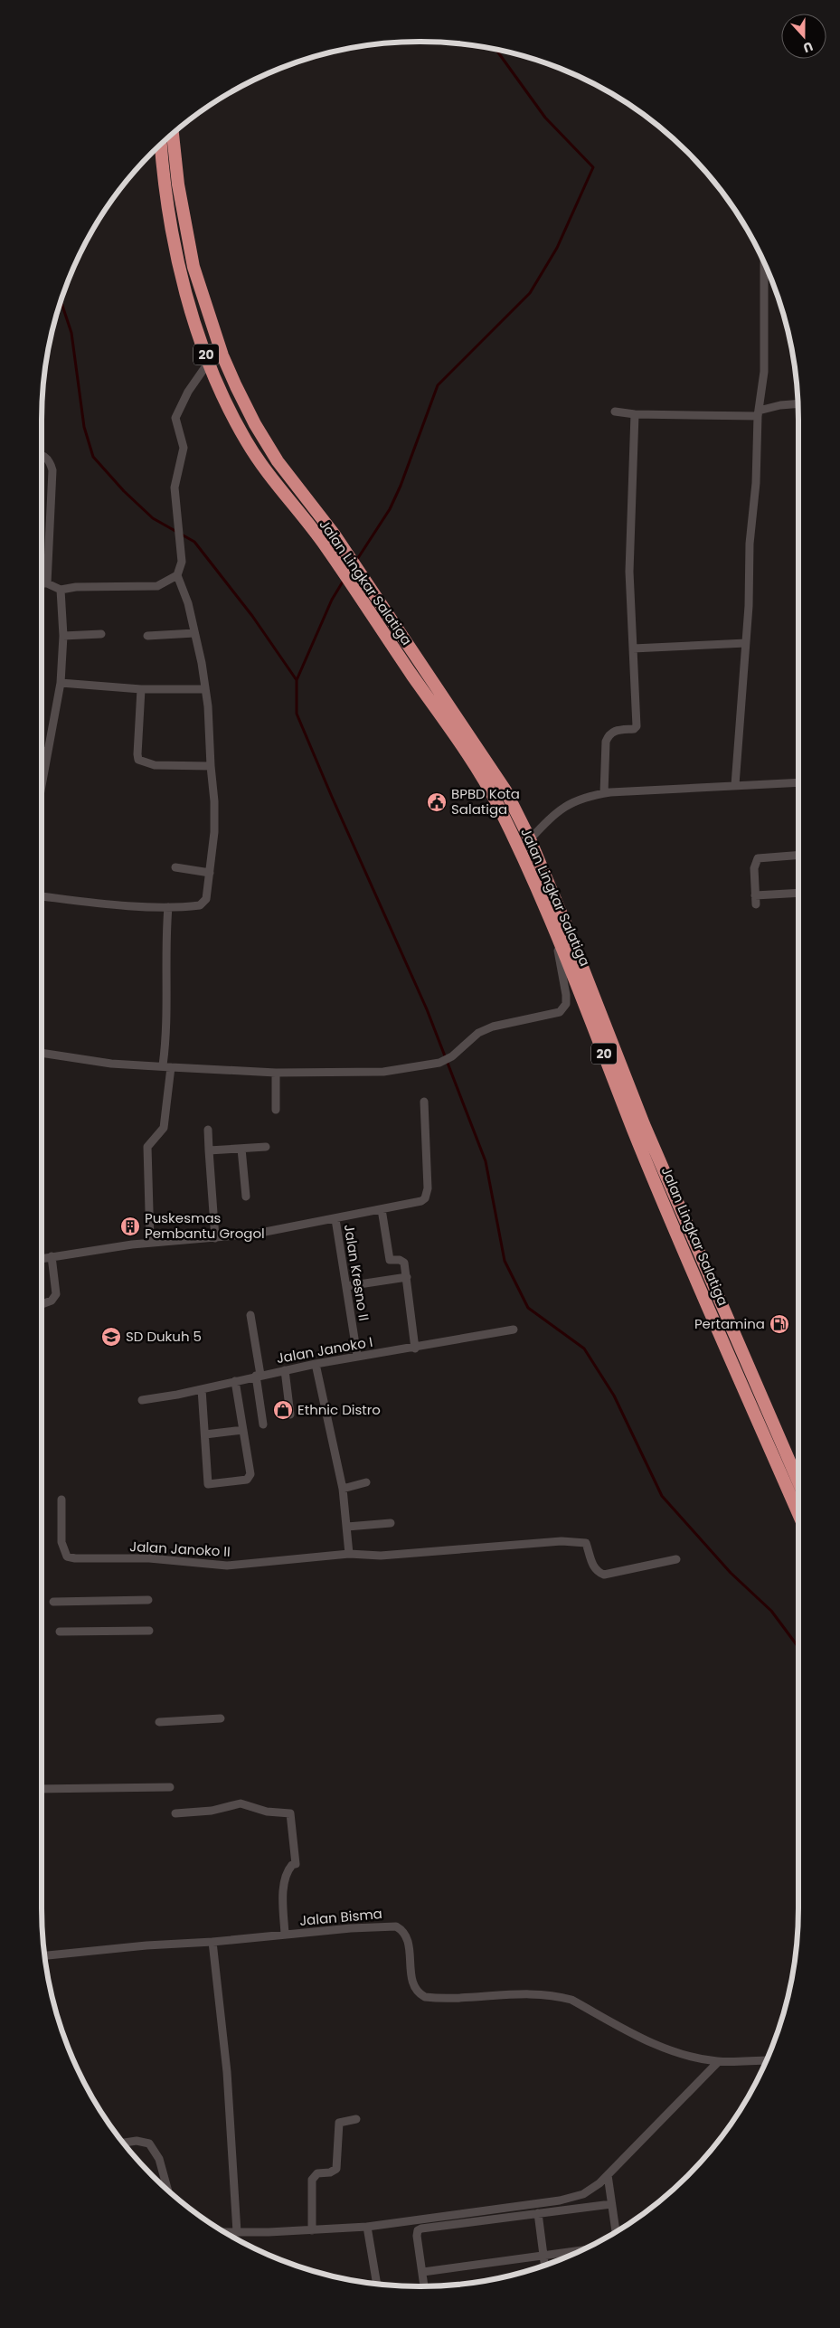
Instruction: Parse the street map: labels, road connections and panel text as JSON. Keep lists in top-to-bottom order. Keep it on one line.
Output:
{"streets":{"highway":["20","Jalan Lingkar Salatiga"],"street":["Jalan Kresno II","Jalan Janoko I","Jalan Janoko II","Jalan Bisma"]},"crossings":[["Jalan Kresno II","Jalan Janoko I"]],"places":{"public building":["BPBD Kota Salatiga"],"building":["Puskesmas Pembantu Grogol"],"fuel station":["Pertamina"],"school or university":["SD Dukuh 5"],"shop":["Ethnic Distro"]},"north":"bottom"}
